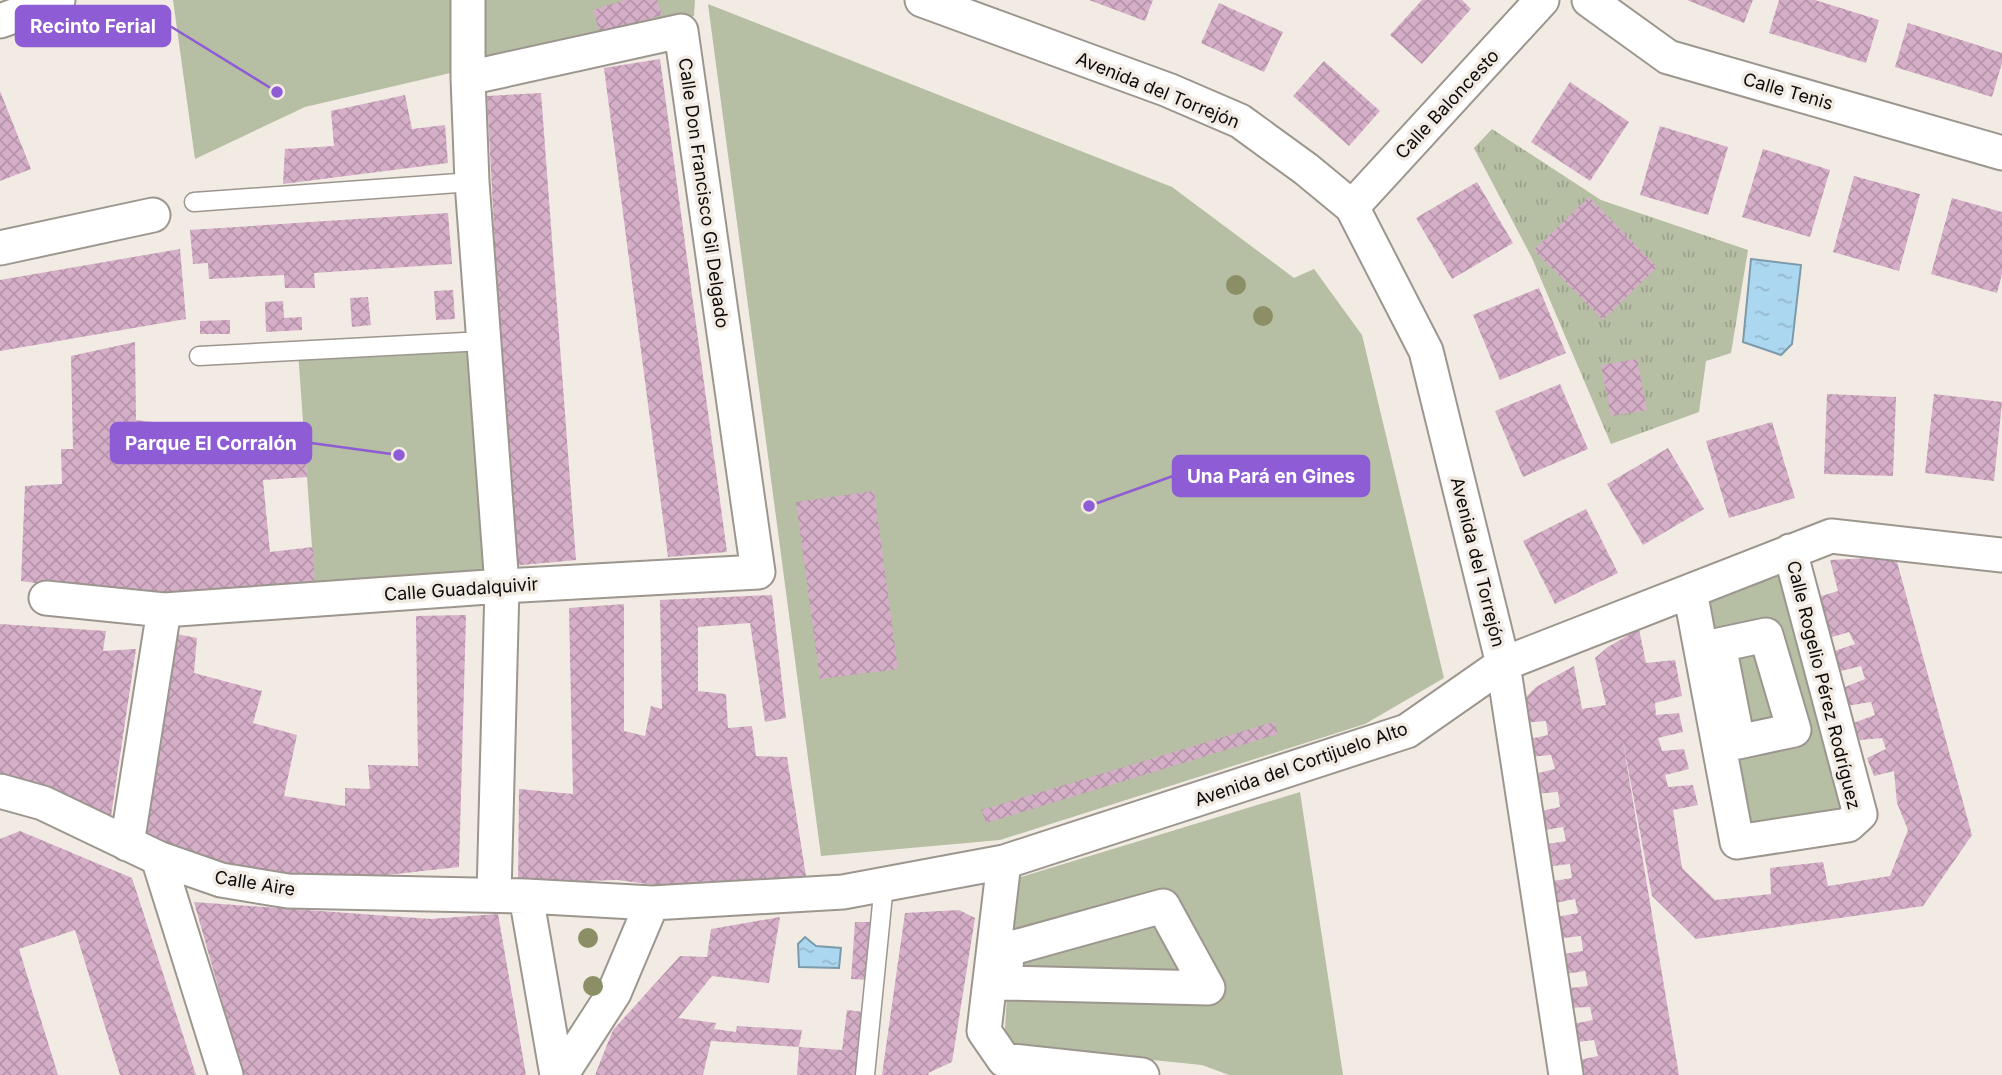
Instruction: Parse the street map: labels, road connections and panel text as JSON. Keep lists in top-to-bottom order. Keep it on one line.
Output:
{"streets":{"street":["Avenida del Torrejón","Calle Tenis","Calle Baloncesto","Calle Don Francisco Gil Delgado","Calle Guadalquivir","Calle Rogelio Pérez Rodríguez","Avenida del Cortijuelo Alto","Calle Aire"]},"crossings":[["Avenida del Torrejón","Calle Baloncesto"],["Avenida del Torrejón","Avenida del Cortijuelo Alto"],["Calle Don Francisco Gil Delgado","Calle Guadalquivir"],["Calle Rogelio Pérez Rodríguez","Avenida del Cortijuelo Alto"],["Avenida del Cortijuelo Alto","Calle Aire"]],"places":["Recinto Ferial","Parque El Corralón","Una Pará en Gines"]}
